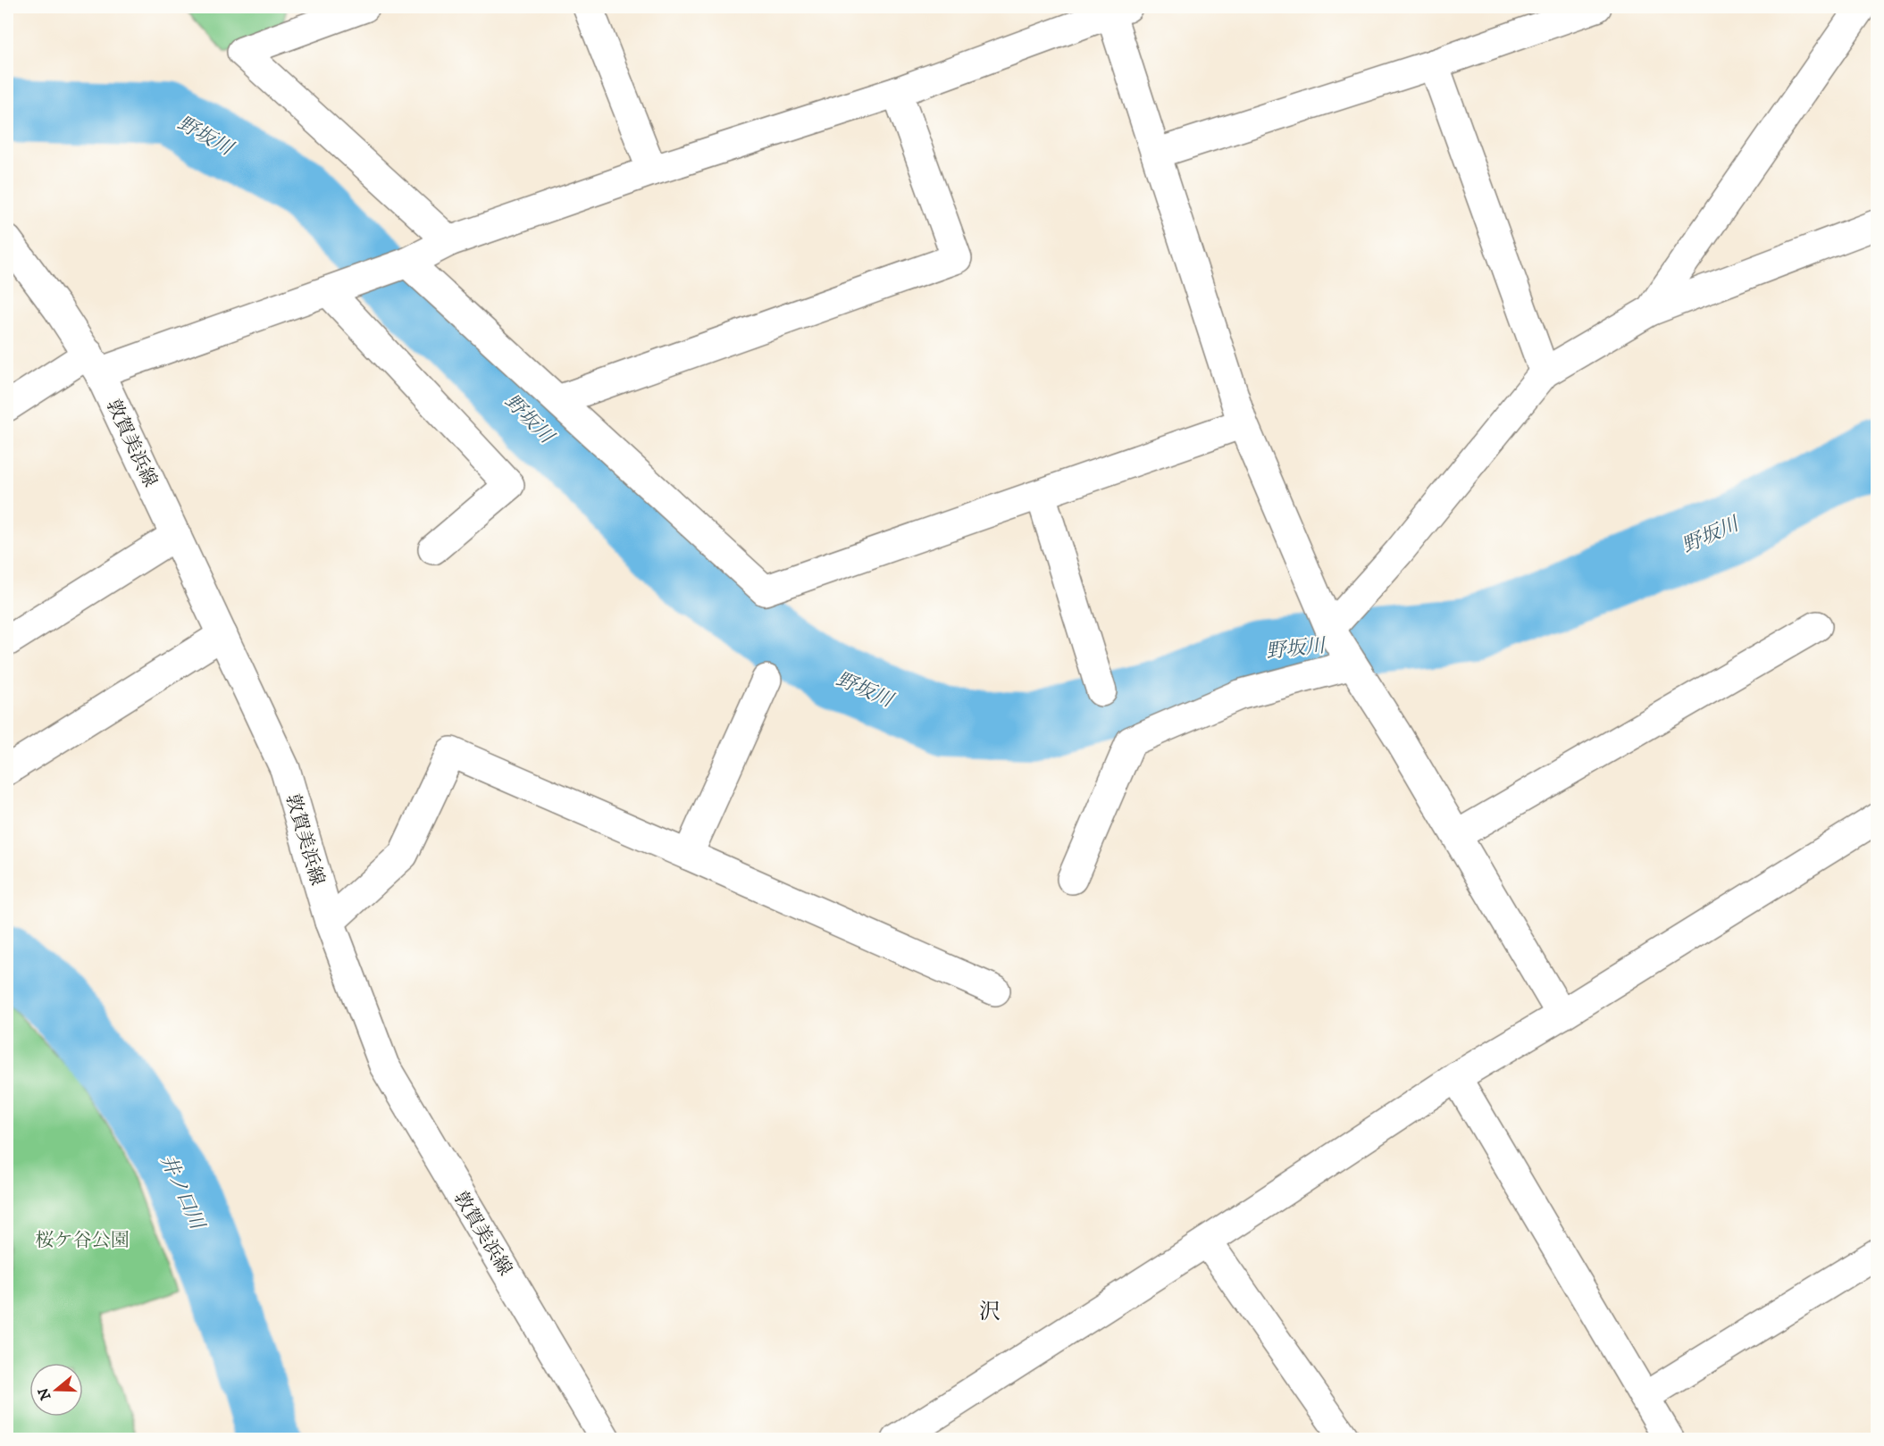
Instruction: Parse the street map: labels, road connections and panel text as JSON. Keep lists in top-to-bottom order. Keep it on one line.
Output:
{"streets":{"street":["敦賀美浜線"]},"districts":["沢"],"water":["野坂川","井ノ口川"],"parks":["桜ケ谷公園"],"north":"left"}
